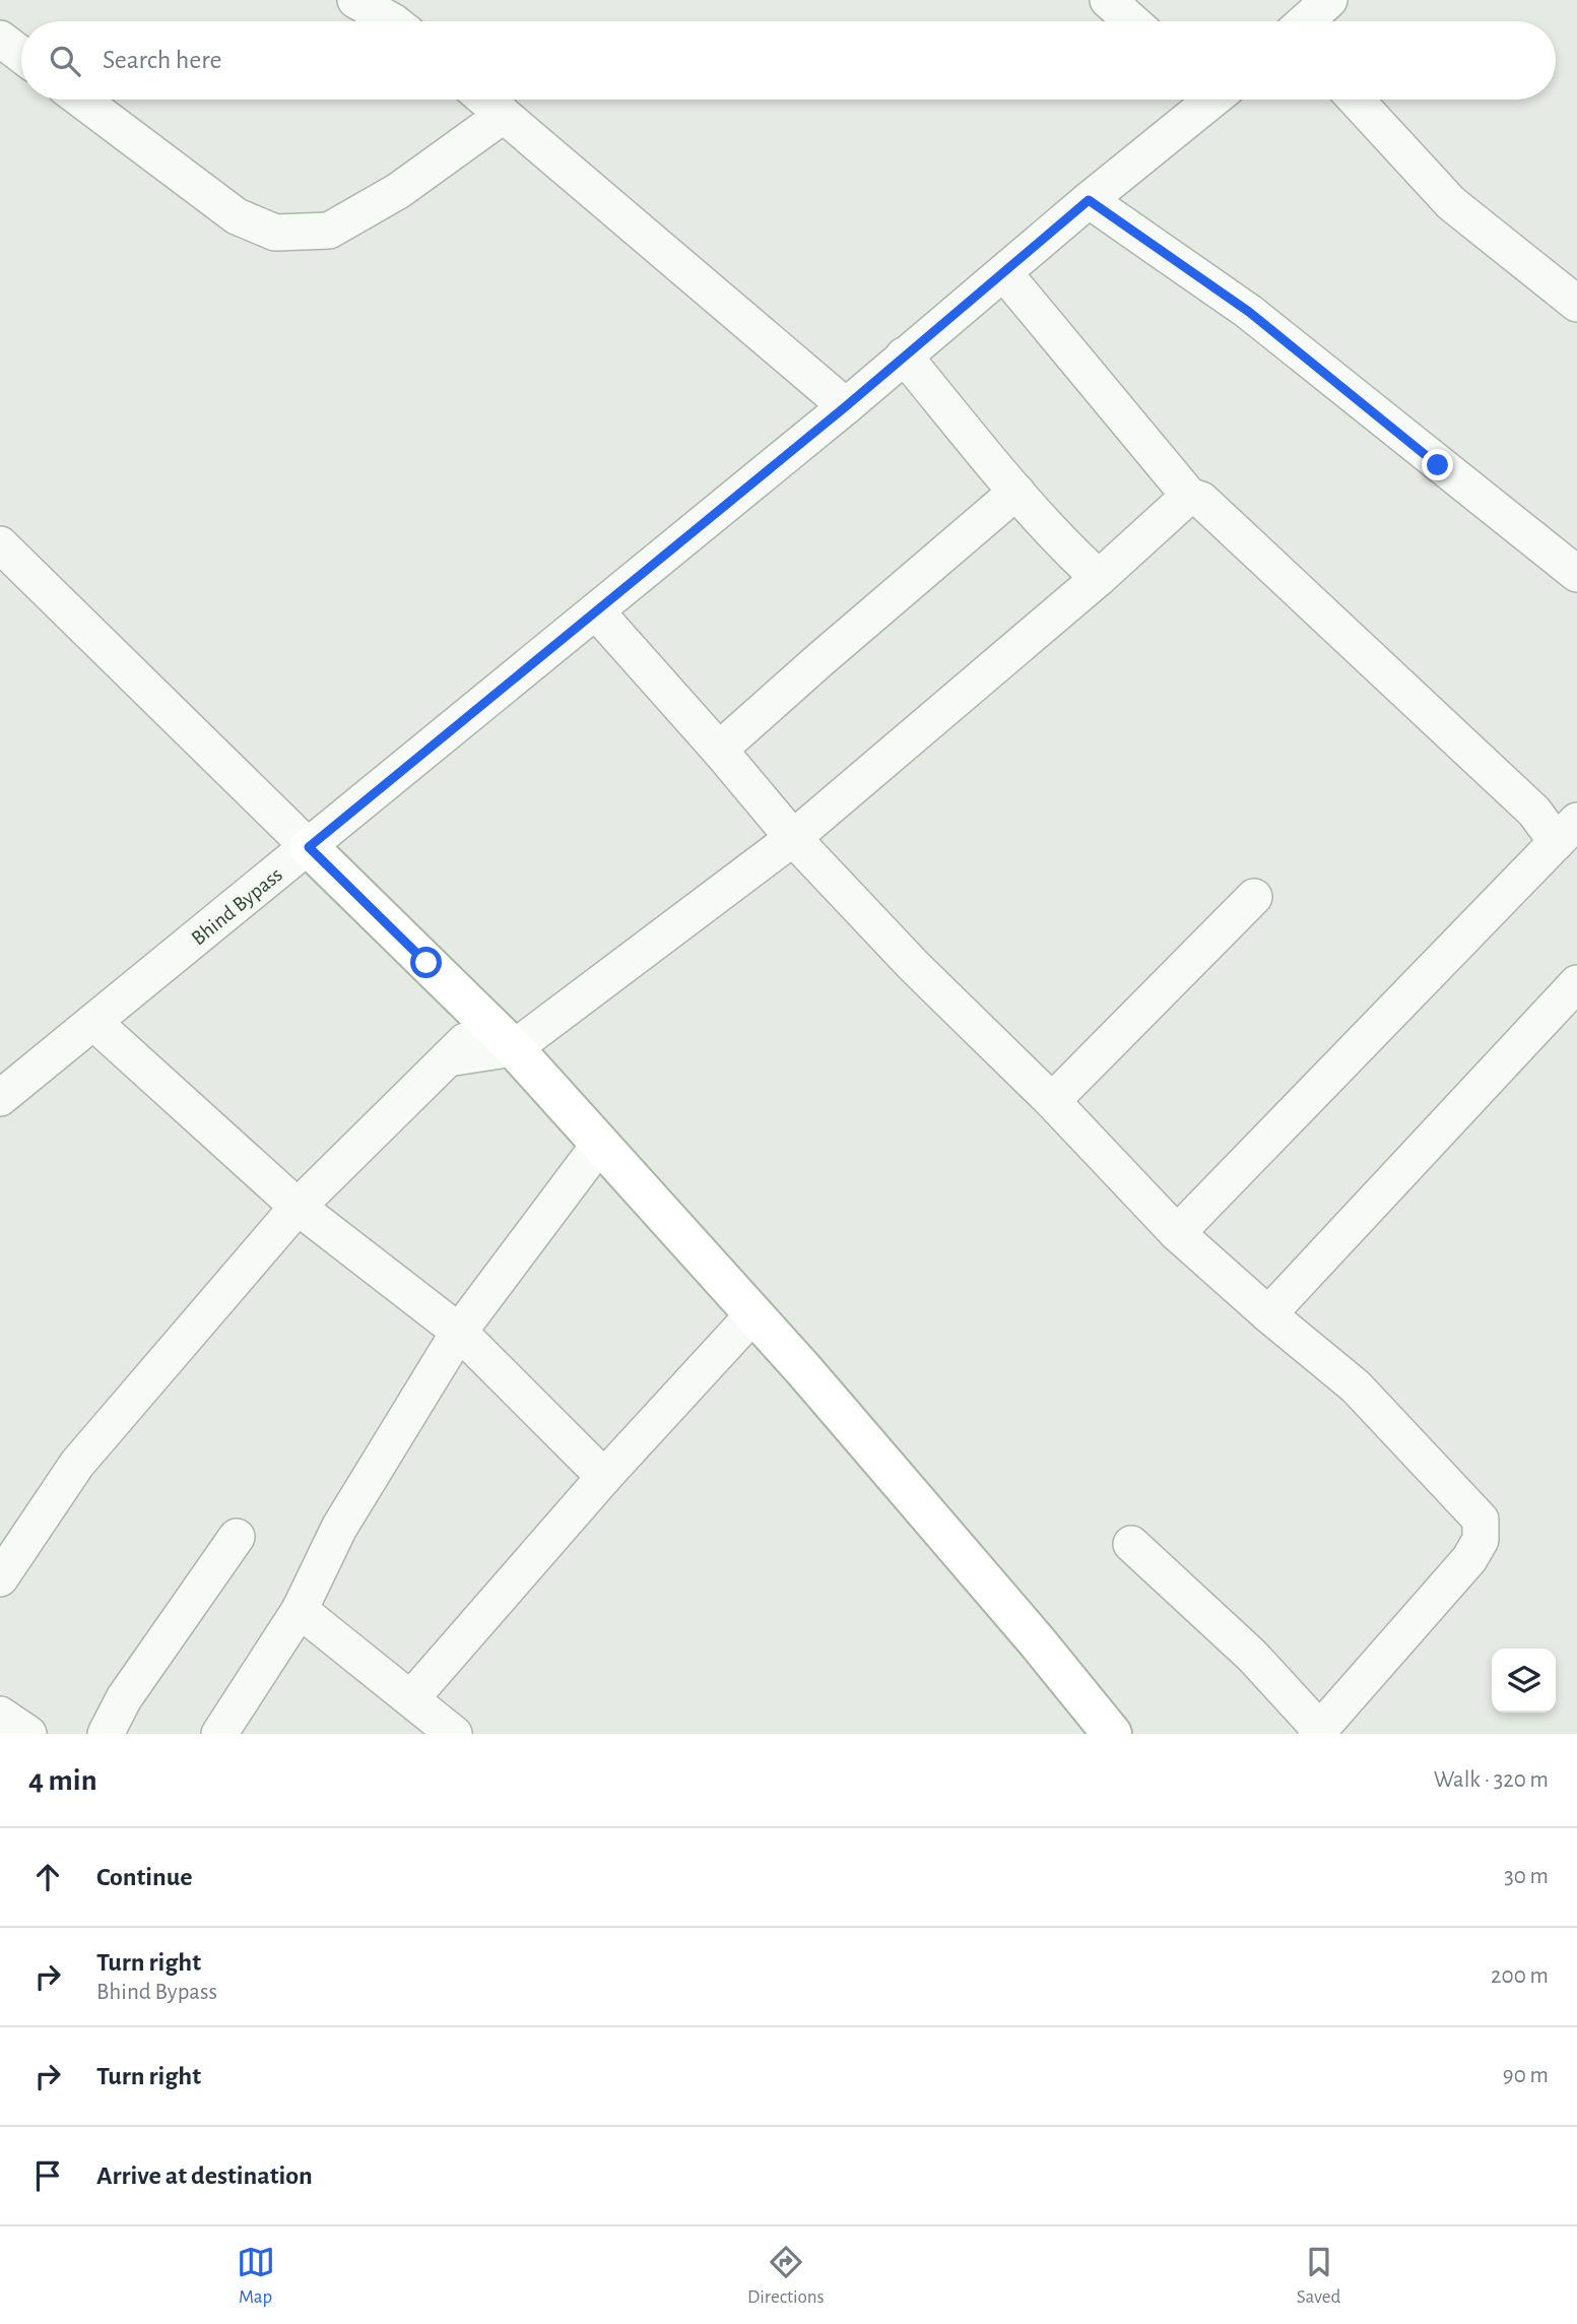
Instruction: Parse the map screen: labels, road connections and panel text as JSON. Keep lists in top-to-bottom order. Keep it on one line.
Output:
{"streets":{"street":["Bhind Bypass"]},"page":{"search":"Search here","heading":["4 min","Walk · 320 m"],"list":[["Continue","30 m"],["Turn right","Bhind Bypass","200 m"],["Turn right","90 m"],"Arrive at destination"],"nav":["Map","Directions","Saved"]}}
